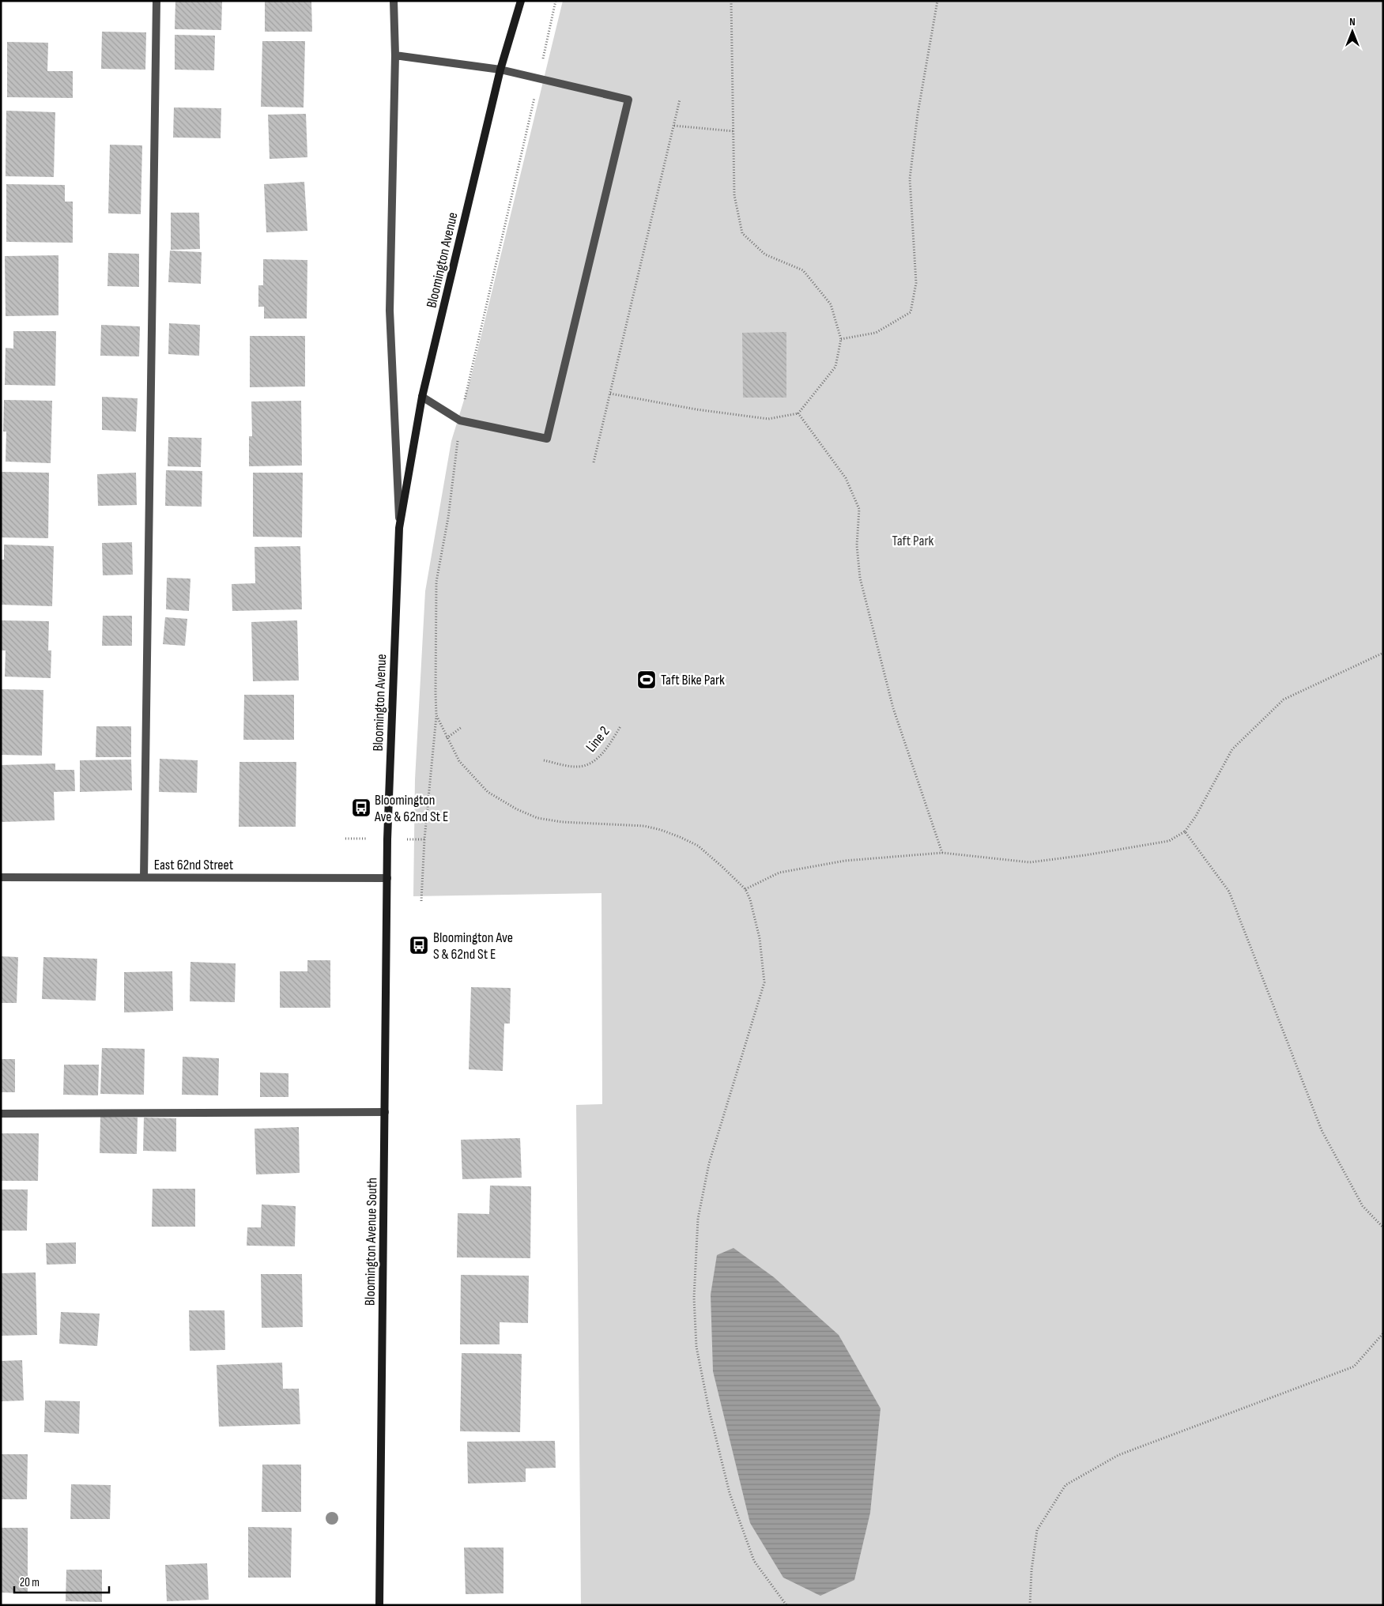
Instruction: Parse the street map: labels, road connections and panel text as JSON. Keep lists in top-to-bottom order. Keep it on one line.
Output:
{"streets":{"street":["Bloomington Avenue","East 62nd Street","Bloomington Avenue South"],"path":["Line 2"]},"crossings":[["Bloomington Avenue","East 62nd Street"],["Bloomington Avenue","Bloomington Avenue South"],["East 62nd Street","Bloomington Avenue South"]],"parks":["Taft Park"],"places":{"sports":["Taft Bike Park"],"bus stop":["Bloomington Ave & 62nd St E","Bloomington Ave S & 62nd St E"]},"scale_bar":"20 m","north":"top"}
